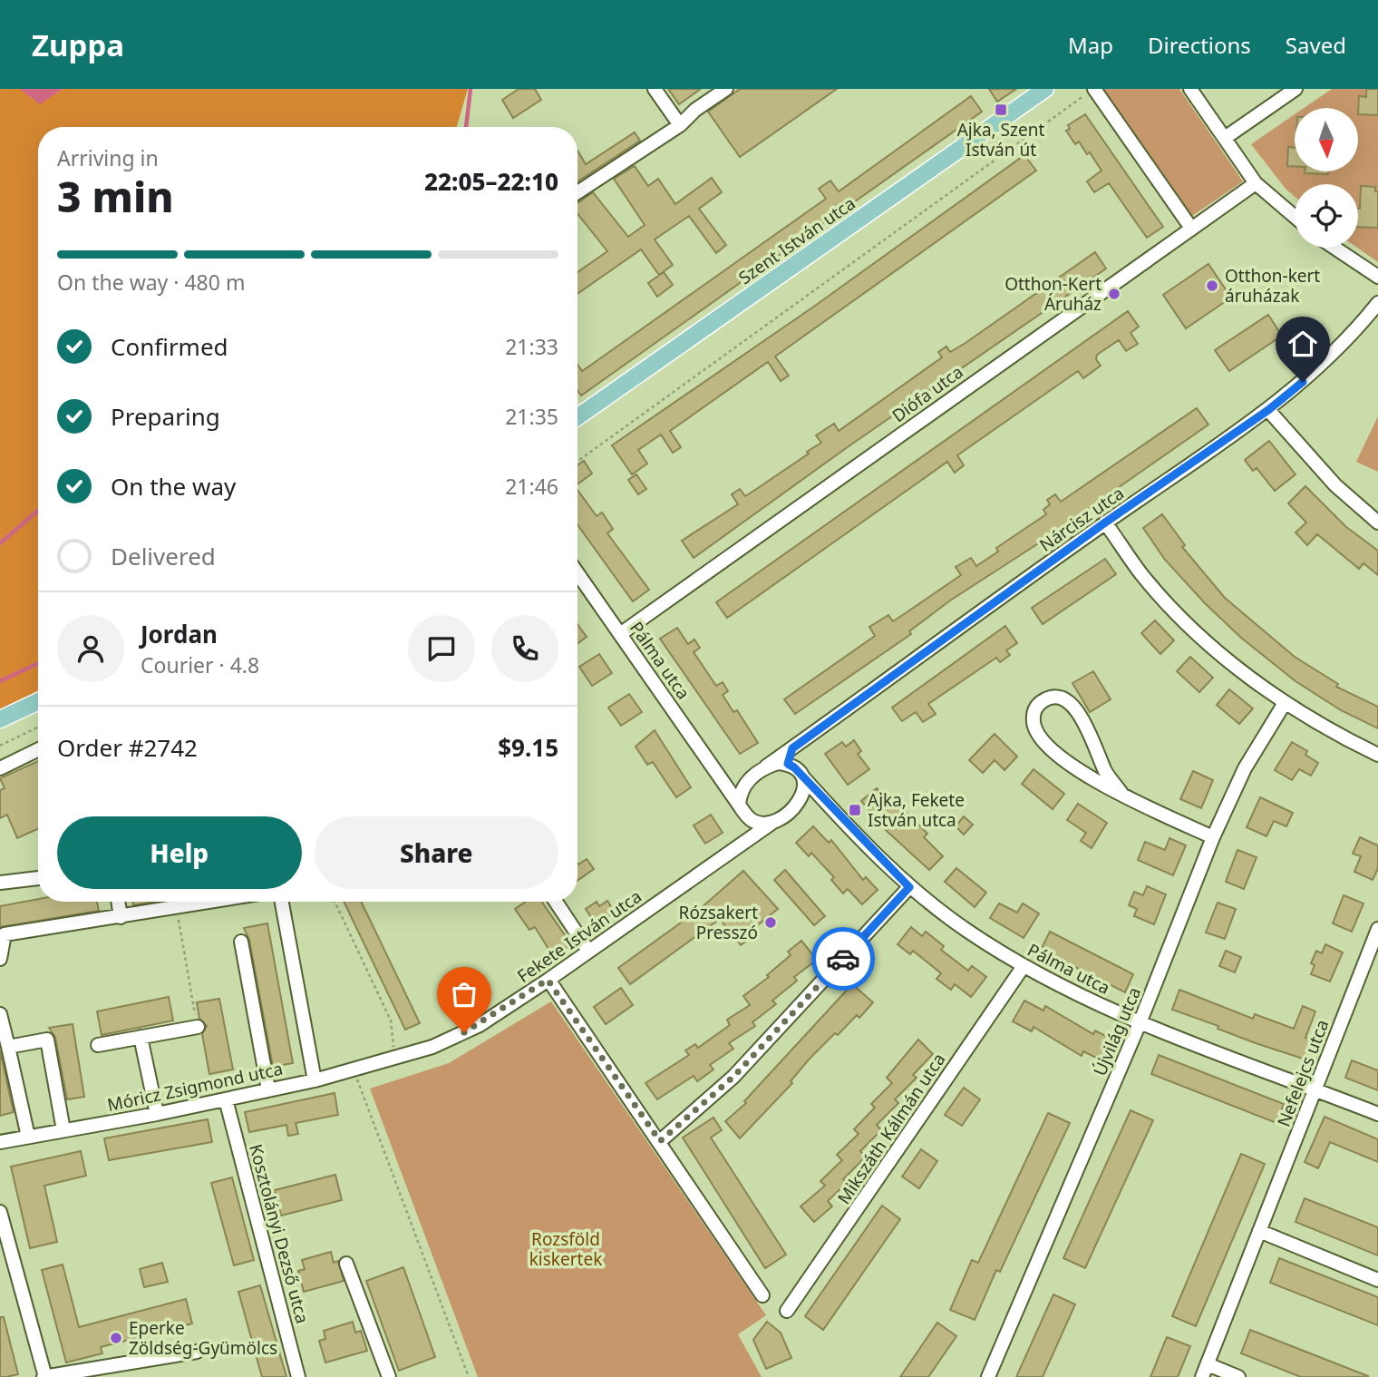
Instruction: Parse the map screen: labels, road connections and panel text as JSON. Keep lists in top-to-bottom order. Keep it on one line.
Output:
{"streets":{"main road":["Szent István utca"],"street":["Diófa utca","Nárcisz utca","Pálma utca","Fekete István utca","Újvilág utca","Nefelejcs utca","Móricz Zsigmond utca","Mikszáth Kálmán utca","Kosztolányi Dezső utca"]},"crossings":[["Diófa utca","Pálma utca"],["Nárcisz utca","Pálma utca"],["Nárcisz utca","Fekete István utca"],["Pálma utca","Fekete István utca"],["Pálma utca","Újvilág utca"],["Pálma utca","Nefelejcs utca"],["Pálma utca","Mikszáth Kálmán utca"],["Fekete István utca","Móricz Zsigmond utca"],["Móricz Zsigmond utca","Kosztolányi Dezső utca"]],"parks":["Rozsföld kiskertek"],"places":{"transit":["Ajka, Szent István út","Ajka, Fekete István utca"],"other":["Otthon-kert áruházak","Otthon-Kert Áruház","Rózsakert Presszó","Eperke Zöldség-Gyümölcs"]},"north":"bottom","page":{"header":"Zuppa","nav":["Map","Directions","Saved"],"heading":["3 min","Arriving in","22:05–22:10"],"panel":["Jordan","Courier · 4.8","Order #2742","$9.15"],"bar":"On the way · 480 m","list":[["Confirmed","21:33"],["Preparing","21:35"],["On the way","21:46"],"Delivered"],"buttons":["Help","Share"]}}
